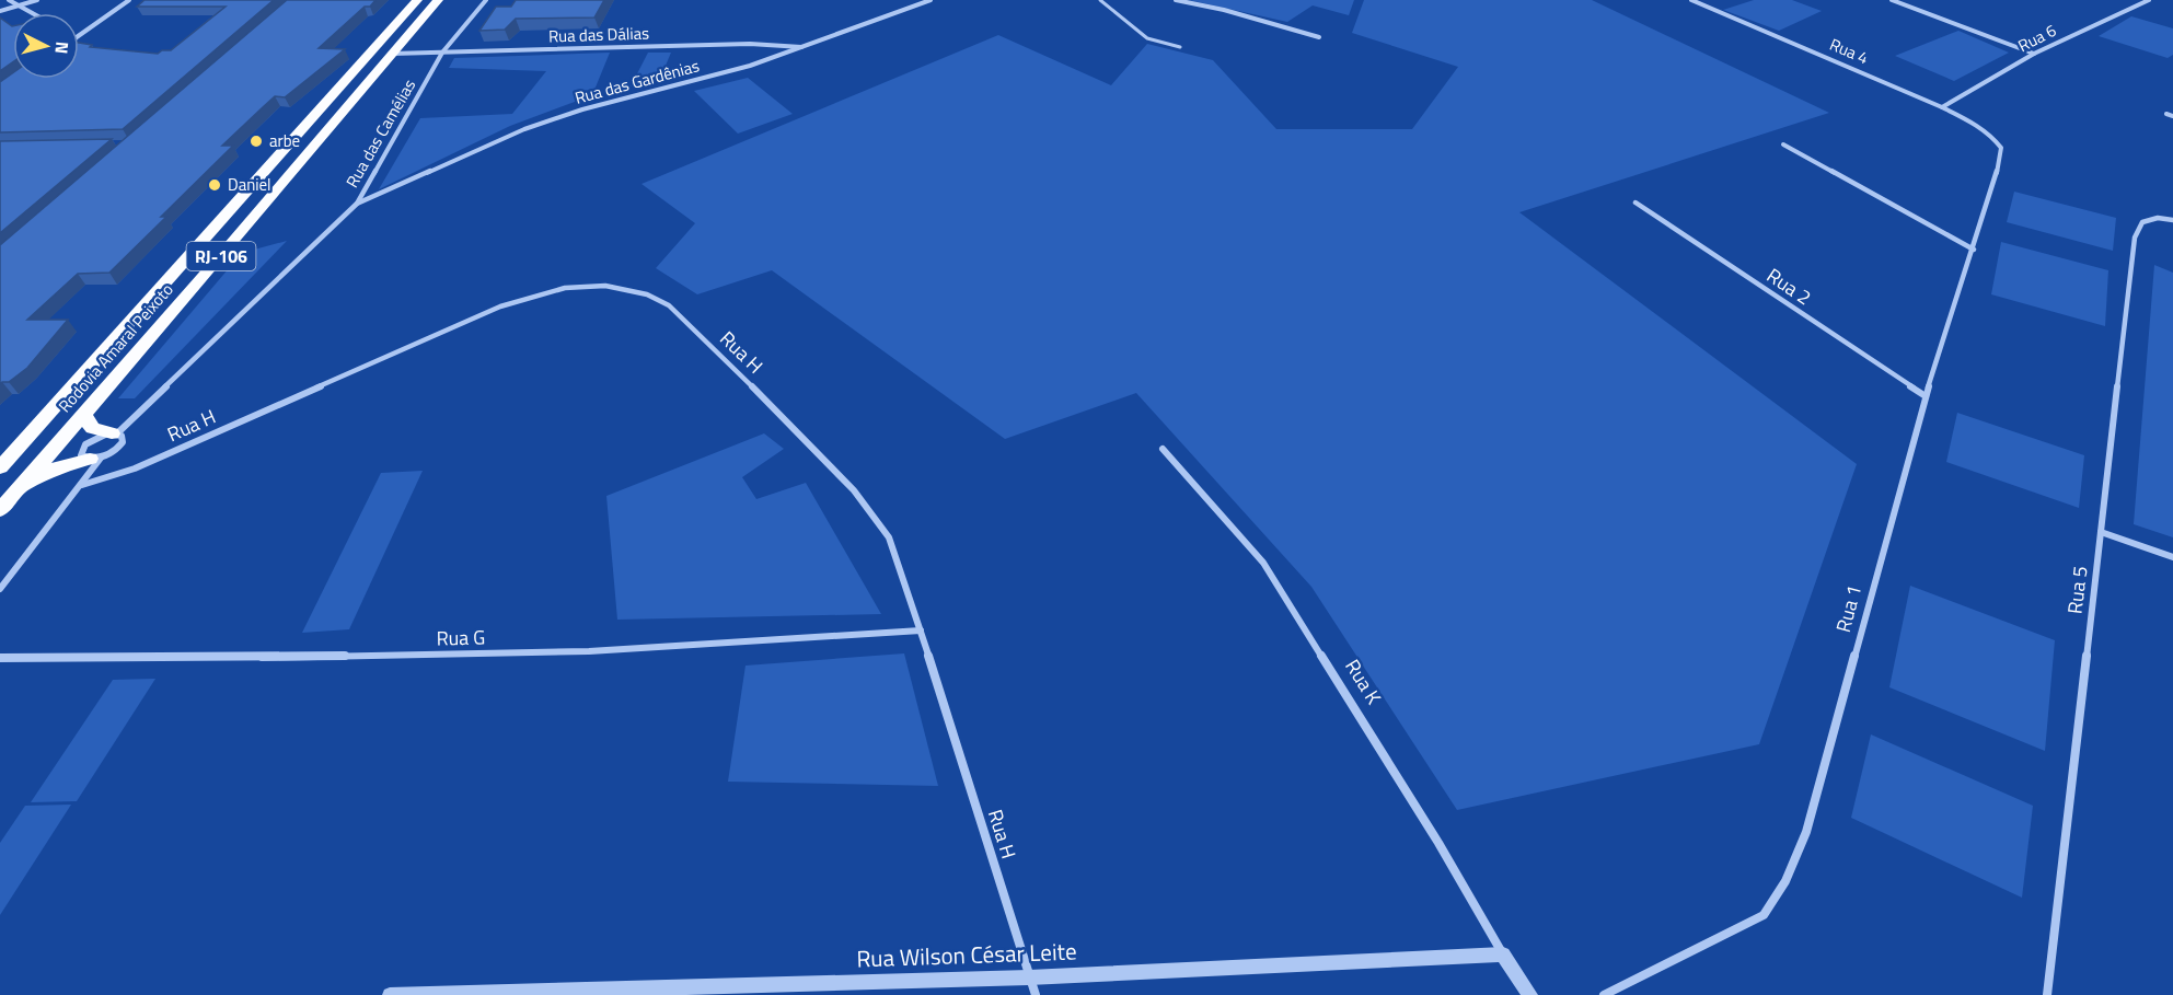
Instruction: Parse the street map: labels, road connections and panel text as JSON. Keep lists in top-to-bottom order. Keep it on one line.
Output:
{"streets":{"highway":["RJ-106","Rodovia Amaral Peixoto"],"street":["Rua das Dálias","Rua 6","Rua 4","Rua das Gardênias","Rua das Camélias","Rua 2","Rua H","Rua 5","Rua 1","Rua G","Rua K","Rua Wilson César Leite"]},"crossings":[["Rua das Dálias","Rua das Gardênias"],["Rua das Dálias","Rua das Camélias"],["Rua das Dálias","Rodovia Amaral Peixoto"],["Rua 6","Rua 4"],["Rua 4","Rua 1"],["Rua das Gardênias","Rua das Camélias"],["Rua 2","Rua 1"],["Rua H","Rua G"],["Rua H","Rua Wilson César Leite"],["Rua K","Rua Wilson César Leite"]],"places":["arbe","Daniel"],"north":"right"}
